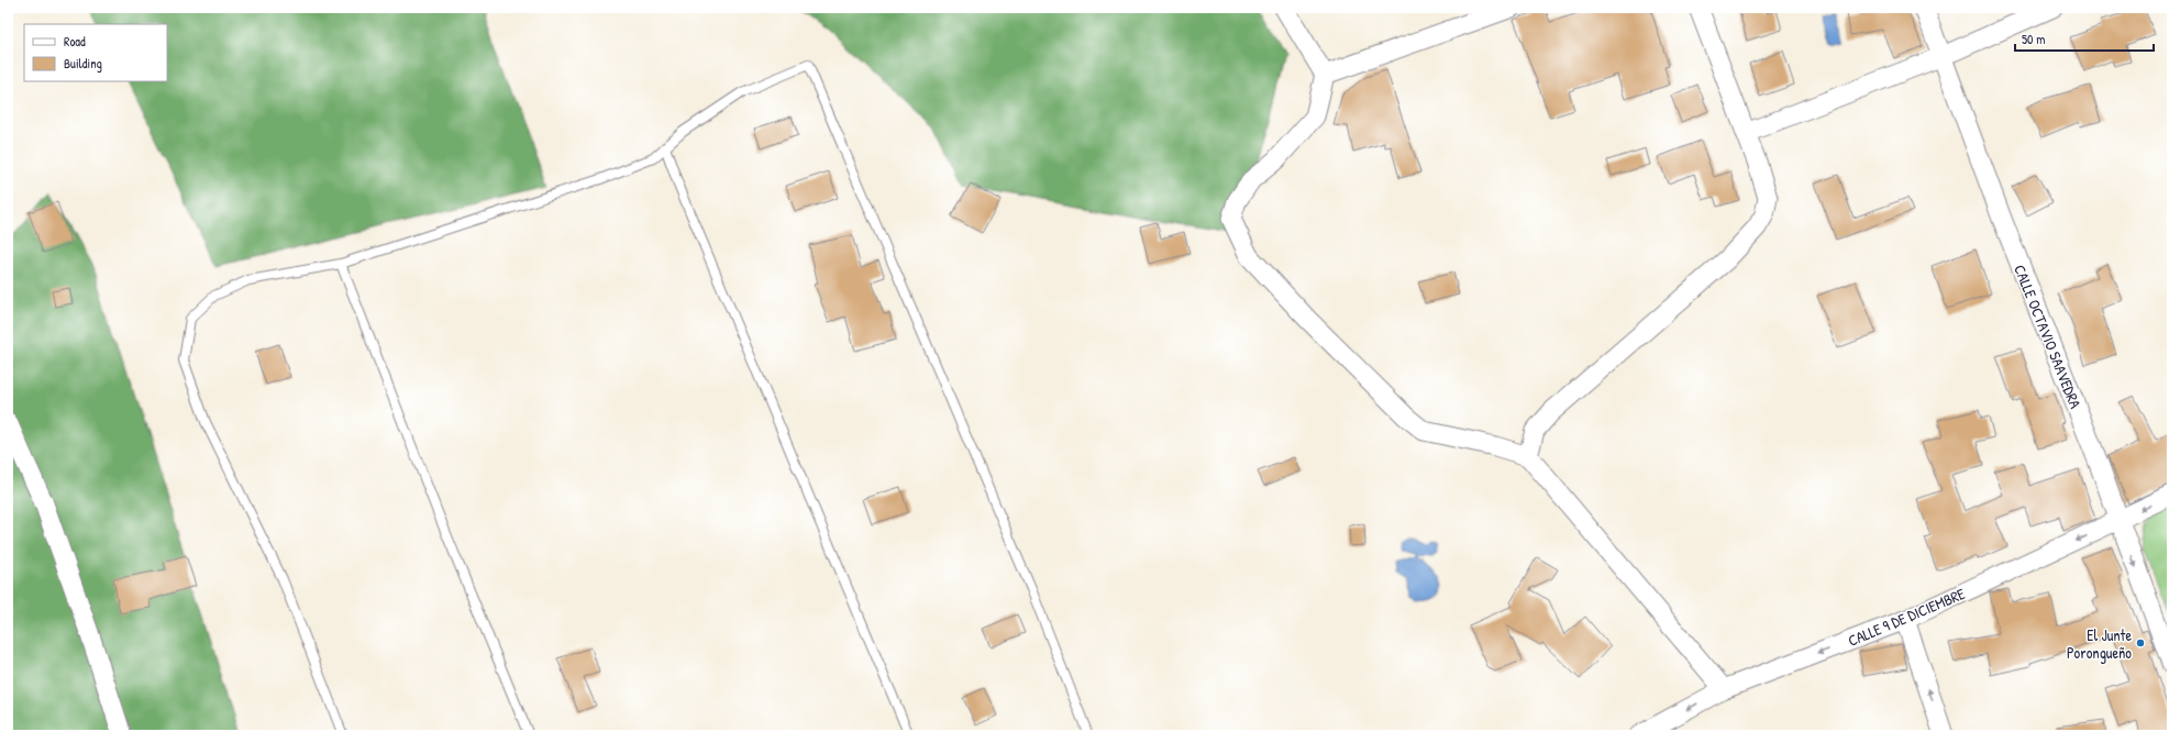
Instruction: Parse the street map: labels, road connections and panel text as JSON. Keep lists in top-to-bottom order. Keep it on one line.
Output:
{"streets":{"street":["CALLE OCTAVIO SAAVEDRA","CALLE 9 DE DICIEMBRE"]},"crossings":[["CALLE OCTAVIO SAAVEDRA","CALLE 9 DE DICIEMBRE"]],"one_way":["CALLE 9 DE DICIEMBRE"],"places":["El Junte Porongueño"],"legend":["Road","Building"],"scale_bar":"50 m"}
